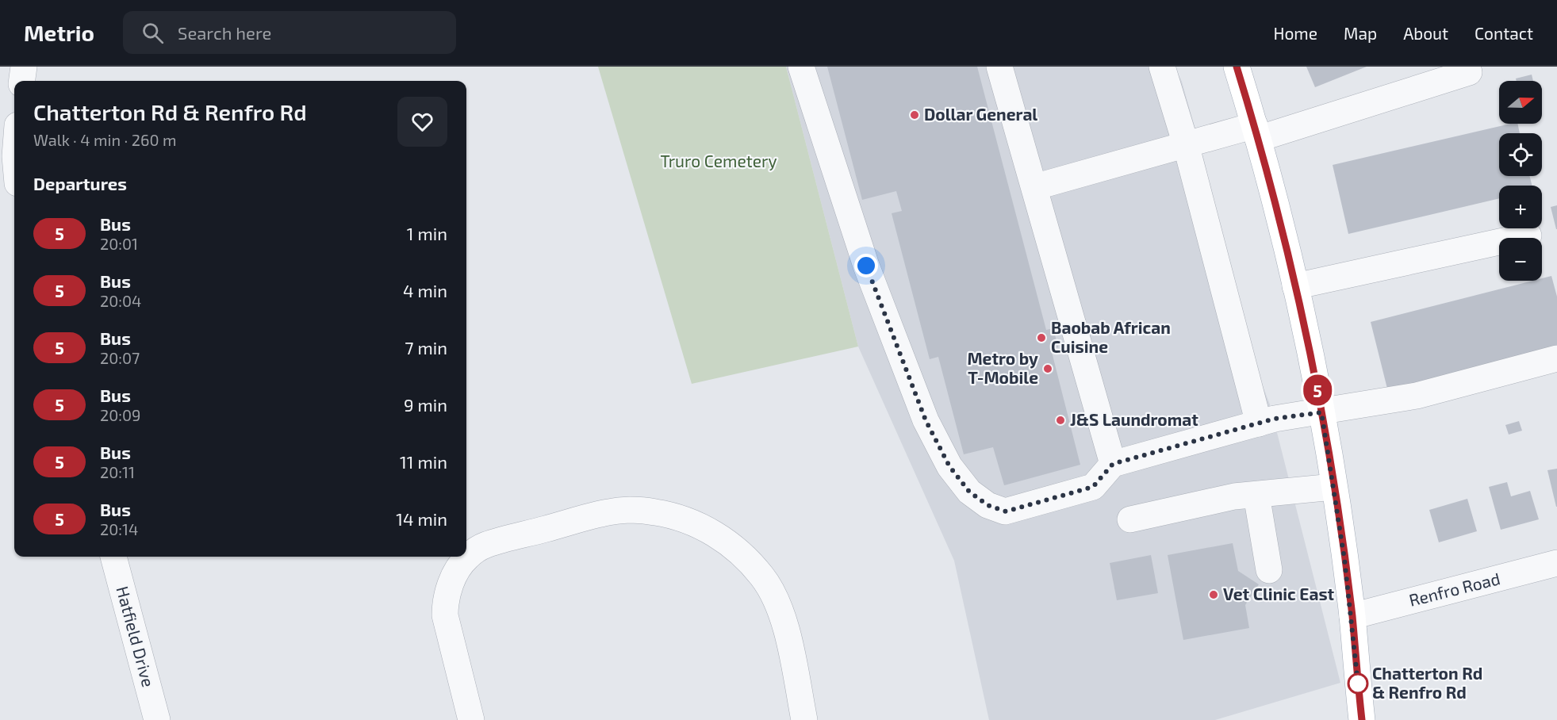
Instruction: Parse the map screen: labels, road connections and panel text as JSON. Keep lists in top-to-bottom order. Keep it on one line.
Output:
{"streets":{"street":["Renfro Road","Hatfield Drive"]},"parks":["Truro Cemetery"],"places":["Dollar General","Baobab African Cuisine","Metro by T-Mobile","J&S Laundromat","Vet Clinic East","Chatterton Rd & Renfro Rd"],"lines":["bus line 5"],"north":"right","page":{"header":"Metrio","search":"Search here","nav":["Home","Map","About","Contact"],"on_map":"5","map_buttons":["+","−"],"heading":[["Chatterton Rd & Renfro Rd","Walk · 4 min · 260 m"],"Departures"],"list":[{"mark":"5","name":"Bus","note":"20:01","value":"1 min"},{"mark":"5","name":"Bus","note":"20:04","value":"4 min"},{"mark":"5","name":"Bus","note":"20:07","value":"7 min"},{"mark":"5","name":"Bus","note":"20:09","value":"9 min"},{"mark":"5","name":"Bus","note":"20:11","value":"11 min"},{"mark":"5","name":"Bus","note":"20:14","value":"14 min"}]}}
